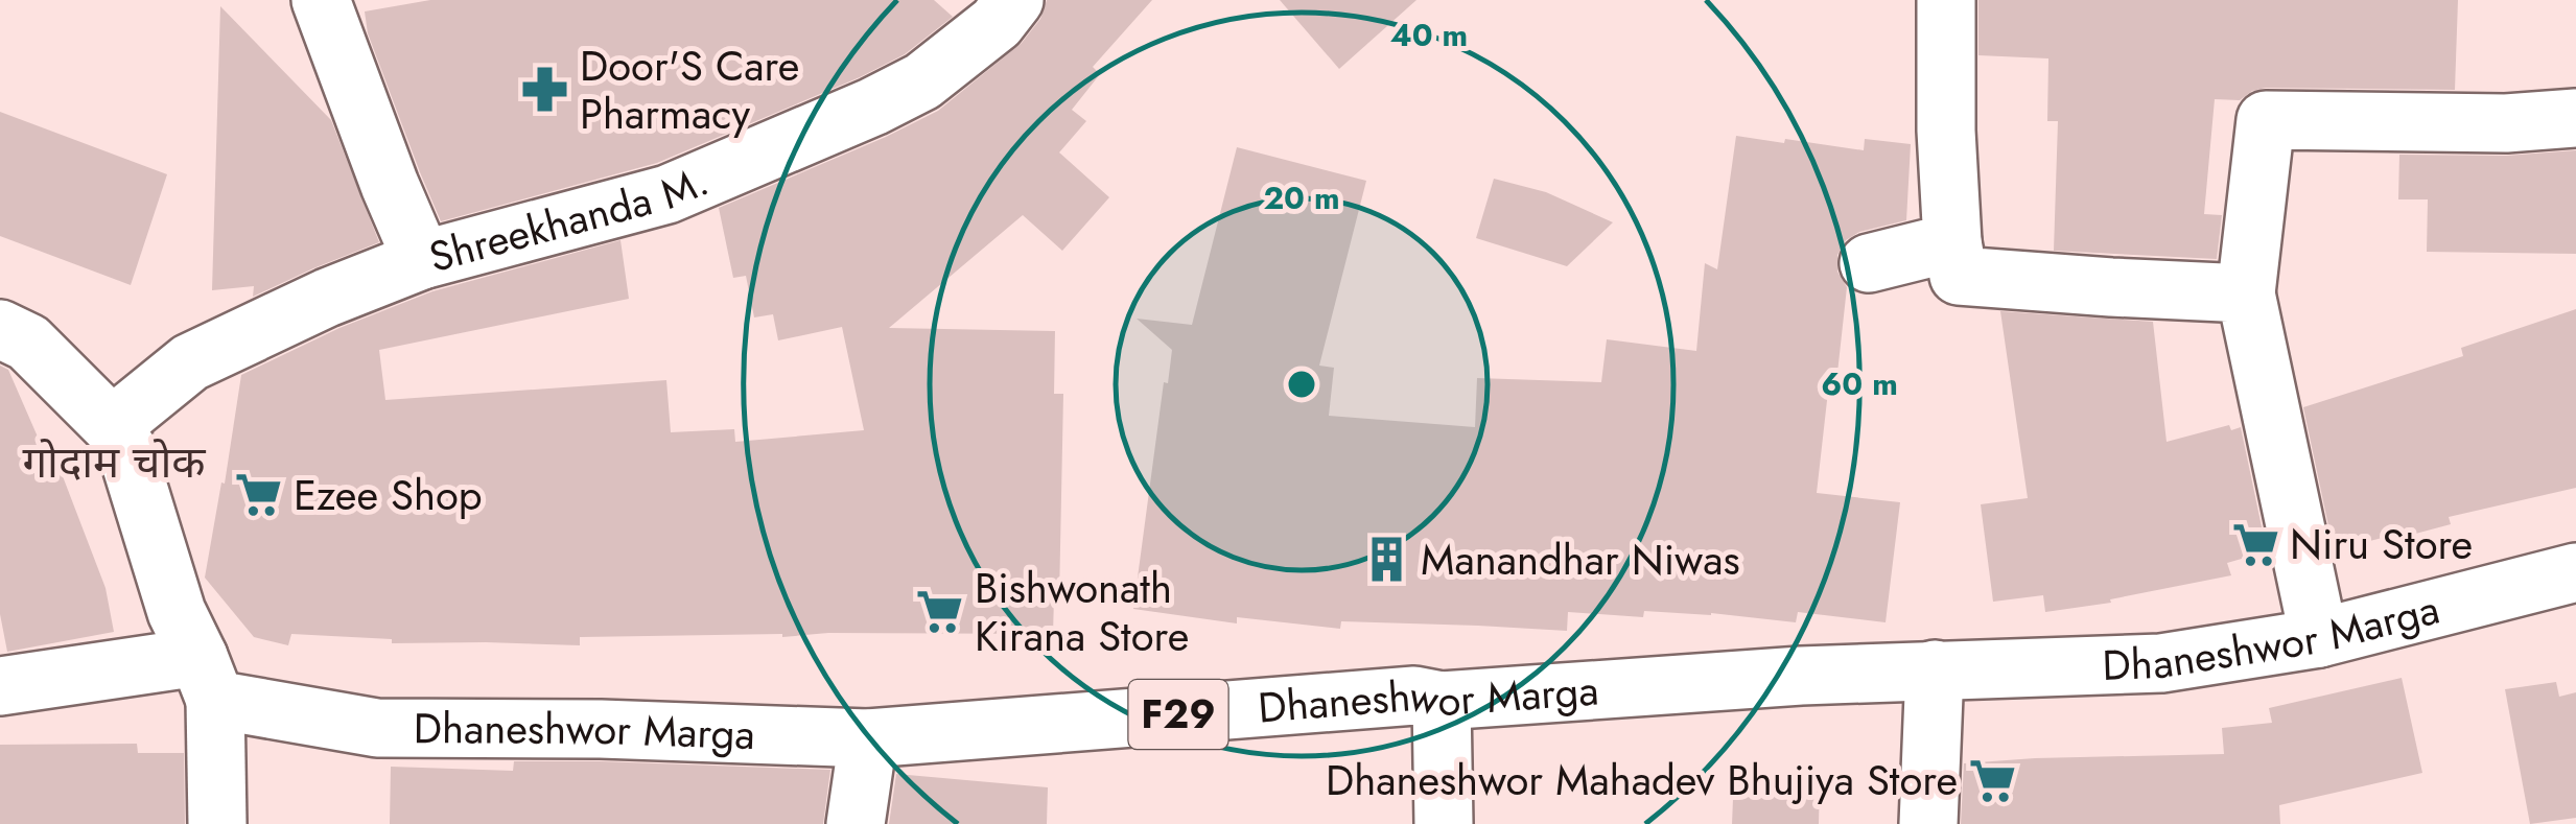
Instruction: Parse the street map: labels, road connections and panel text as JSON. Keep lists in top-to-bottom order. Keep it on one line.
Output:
{"streets":{"street":["Shreekhanda M.","Dhaneshwor Marga","F29"]},"districts":["गाेदाम चाेक"],"places":{"pharmacy":["Door'S Care Pharmacy"],"supermarket":["Ezee Shop","Niru Store","Bishwonath Kirana Store","Dhaneshwor Mahadev Bhujiya Store"],"building":["Manandhar Niwas"]},"rings":["40 m","20 m","60 m"]}
